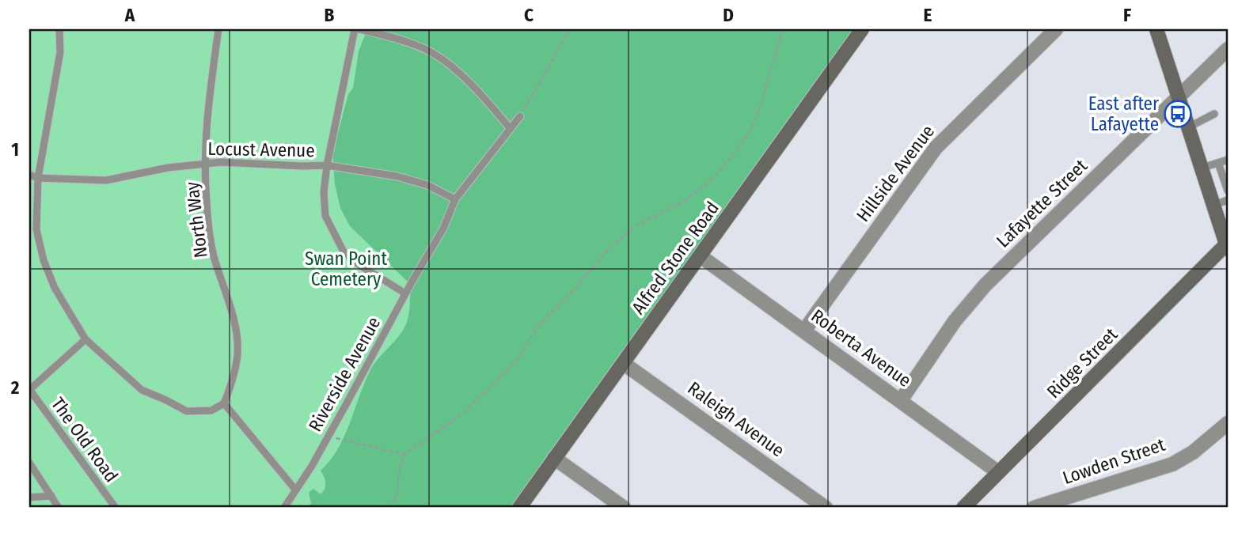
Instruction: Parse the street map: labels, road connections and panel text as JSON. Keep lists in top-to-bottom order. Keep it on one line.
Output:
{"streets":{"street":["Hillside Avenue","Lafayette Street","Alfred Stone Road","Roberta Avenue","Ridge Street","Raleigh Avenue","Lowden Street"],"lane":["Locust Avenue","North Way","Riverside Avenue","The Old Road"]},"crossings":[["Locust Avenue","North Way"],["Locust Avenue","Riverside Avenue"],["Hillside Avenue","Roberta Avenue"],["Lafayette Street","Roberta Avenue"],["Alfred Stone Road","Roberta Avenue"],["Alfred Stone Road","Raleigh Avenue"],["Roberta Avenue","Ridge Street"]],"parks":["Swan Point Cemetery"],"places":{"bus stop":["East after Lafayette"]},"grid":{"columns":["A","B","C","D","E","F"],"rows":["1","2"]}}
